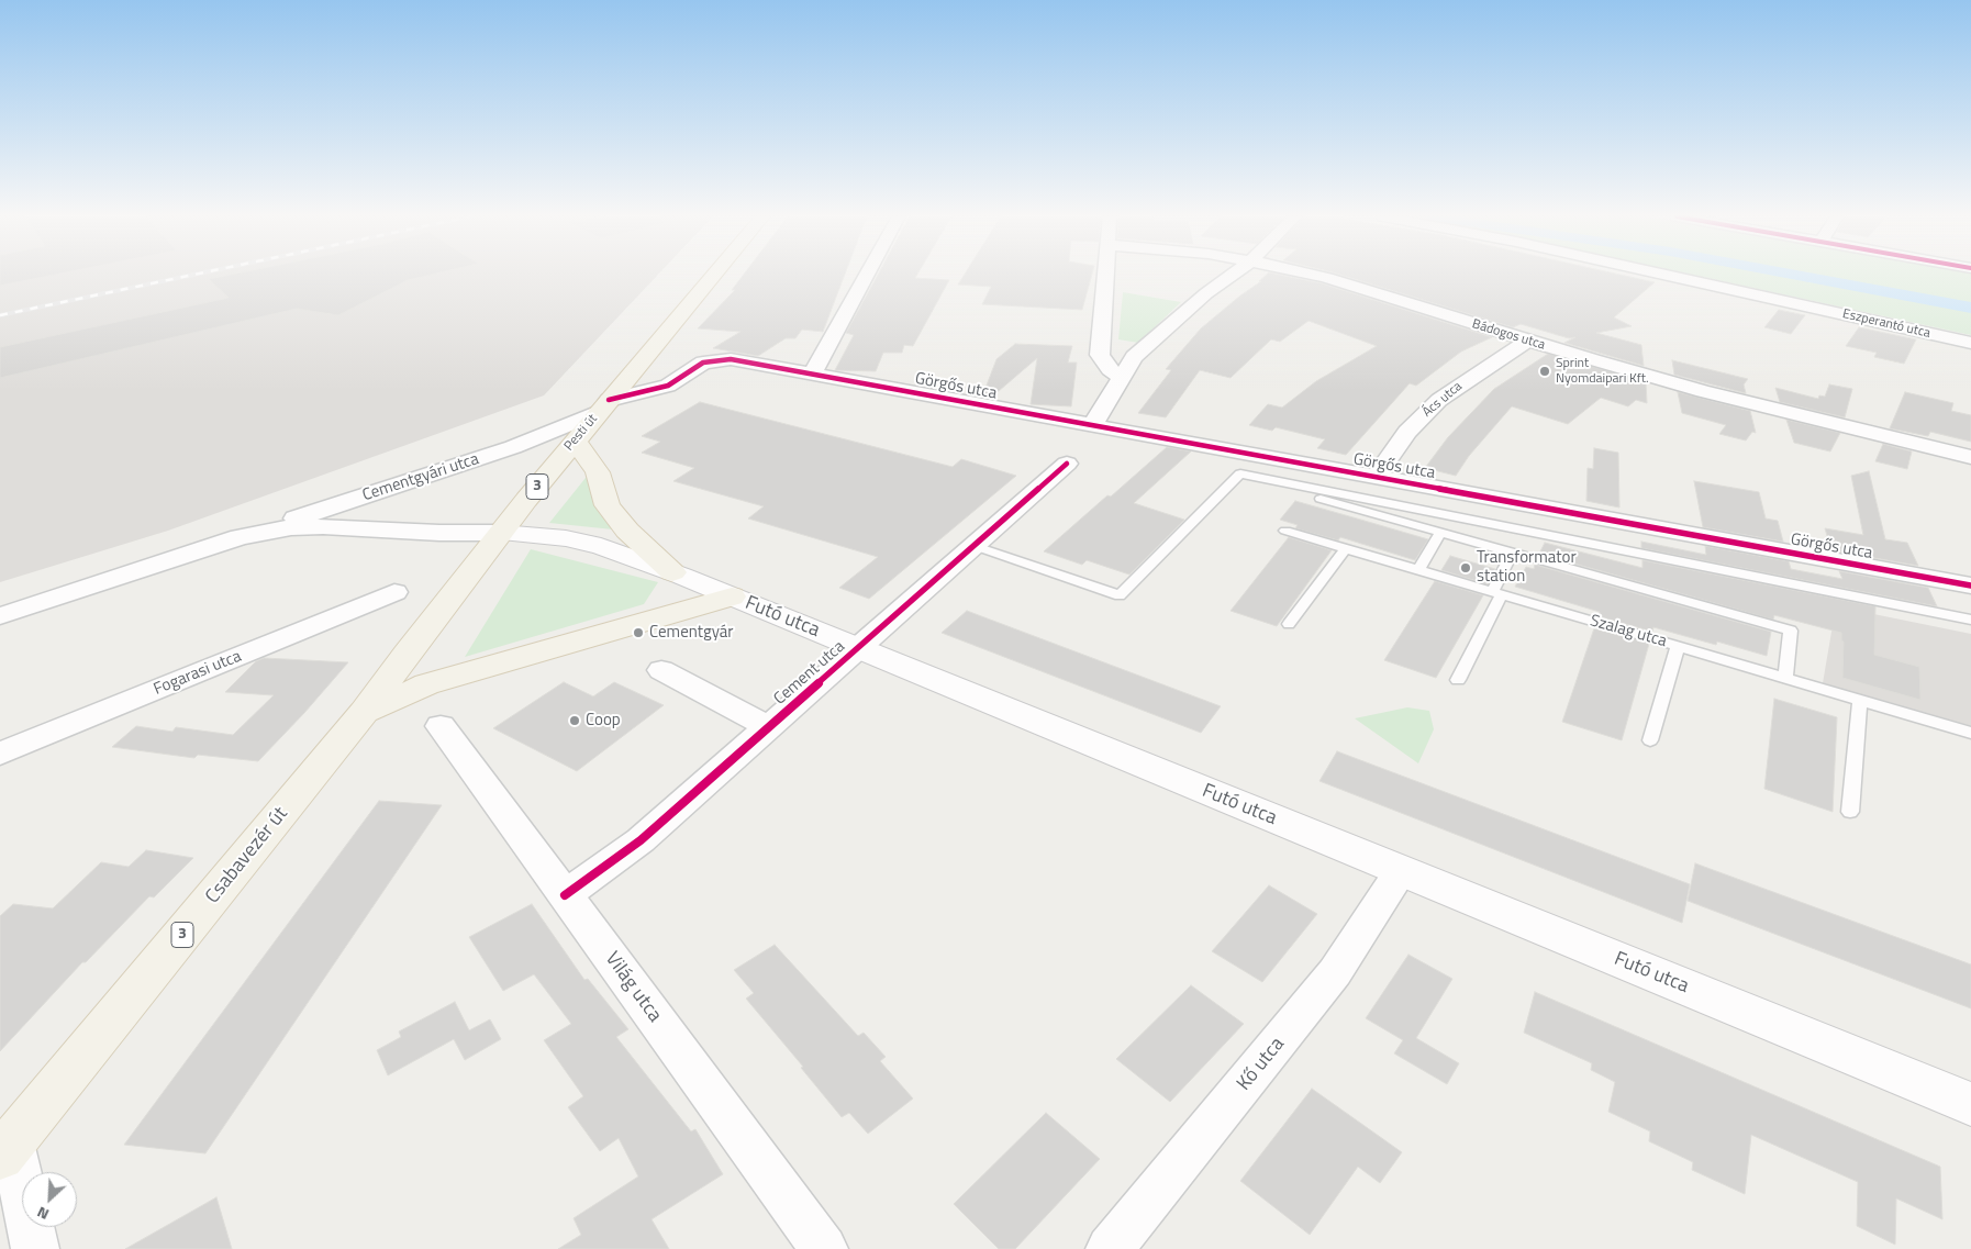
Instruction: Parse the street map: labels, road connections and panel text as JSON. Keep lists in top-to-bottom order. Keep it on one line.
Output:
{"streets":{"main road":["Pesti út","3","Futó utca","Csabavezér út"],"street":["Eszperantó utca","Bádogos utca","Görgős utca","Ács utca","Cementgyári utca","Fogarasi utca","Cement utca","Világ utca","Kő utca"],"lane":["Szalag utca"]},"crossings":[["Bádogos utca","Ács utca"],["Görgős utca","Ács utca"],["Görgős utca","Pesti út"],["Görgős utca","Cementgyári utca"],["Pesti út","Cementgyári utca"],["Pesti út","Futó utca"],["Pesti út","Csabavezér út"],["Cementgyári utca","Futó utca"],["Futó utca","Cement utca"],["Futó utca","Kő utca"],["Cement utca","Világ utca"]],"places":["Sprint Nyomdaipari Kft.","Transformator station","Cementgyár","Coop"],"north":"bottom left"}
